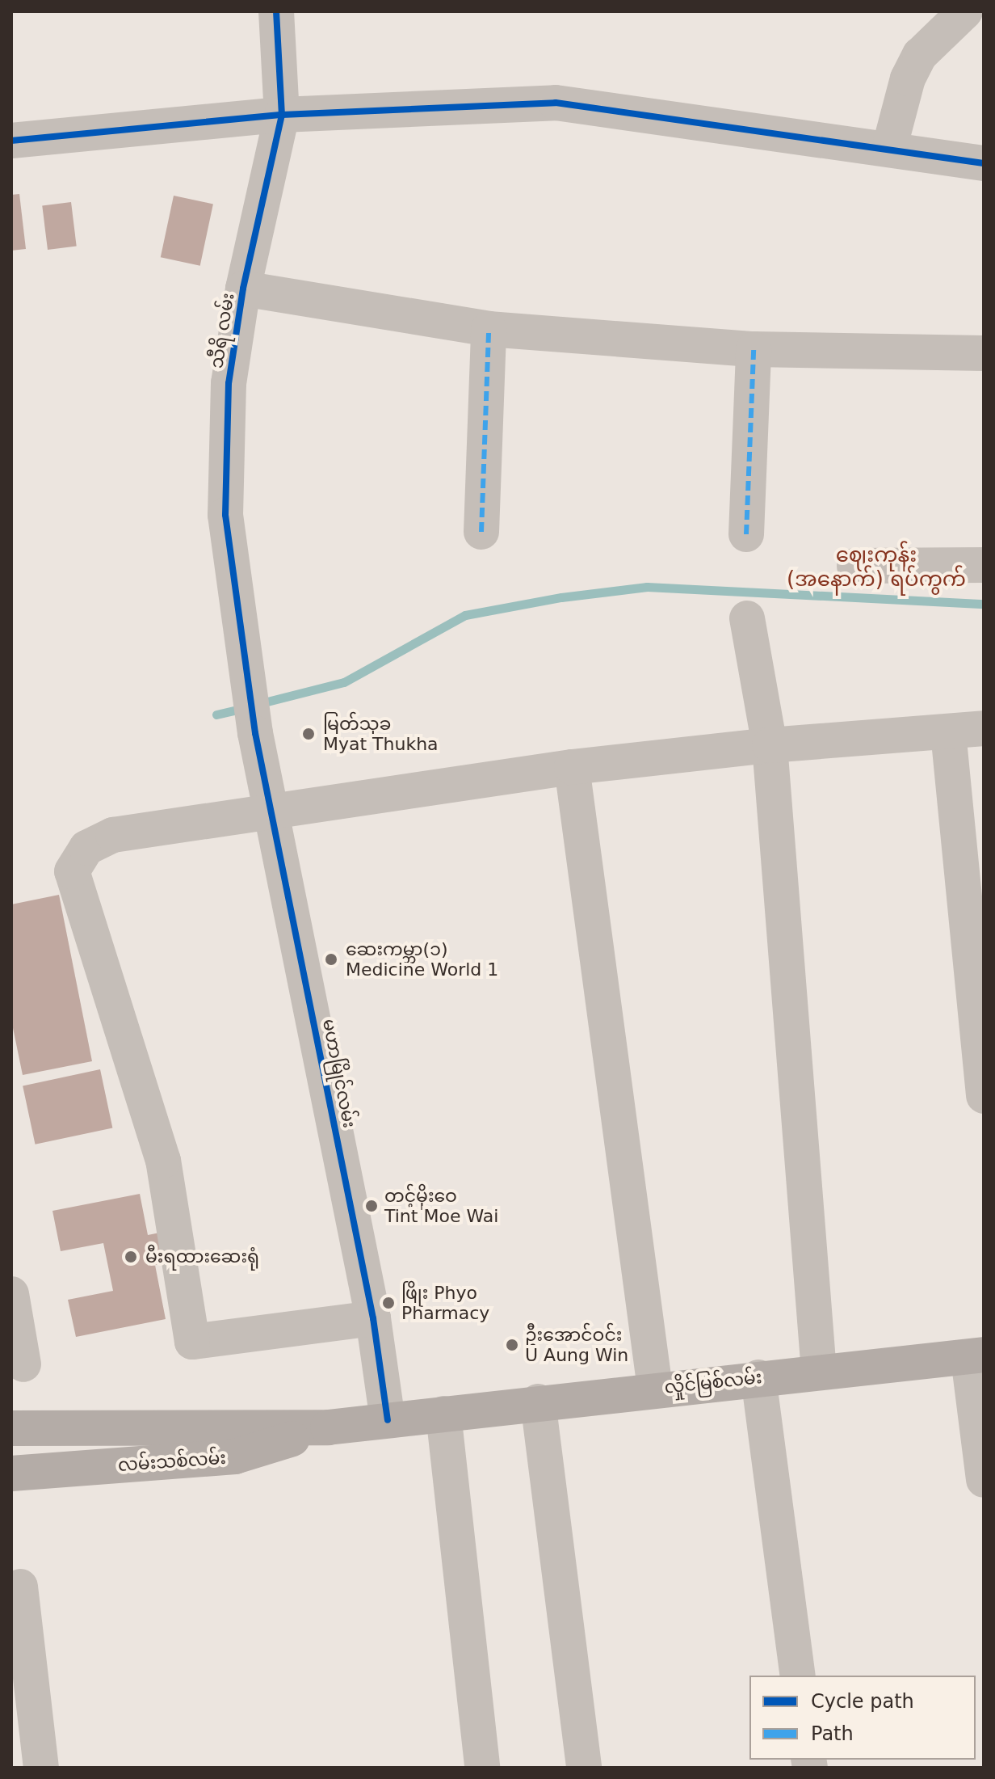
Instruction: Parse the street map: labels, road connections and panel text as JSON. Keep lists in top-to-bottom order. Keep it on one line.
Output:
{"streets":{"main road":["လှိုင်မြစ်လမ်း","လမ်းသစ်လမ်း"],"street":["သီရိ လမ်း","မဟာမြိုင်လမ်း"]},"crossings":[["သီရိ လမ်း","မဟာမြိုင်လမ်း"],["မဟာမြိုင်လမ်း","လမ်းသစ်လမ်း"],["လှိုင်မြစ်လမ်း","လမ်းသစ်လမ်း"]],"districts":["ဈေးကုန်း (အနောက်) ရပ်ကွက်"],"places":["မြတ်သုခ Myat Thukha","ဆေးကမ္ဘာ(၁) Medicine World 1","တင့်မိုးဝေ Tint Moe Wai","မီးရထားဆေးရုံ","ဖြိုး Phyo Pharmacy","ဦးအောင်ဝင်း U Aung Win"],"legend":["Cycle path","Path"]}
